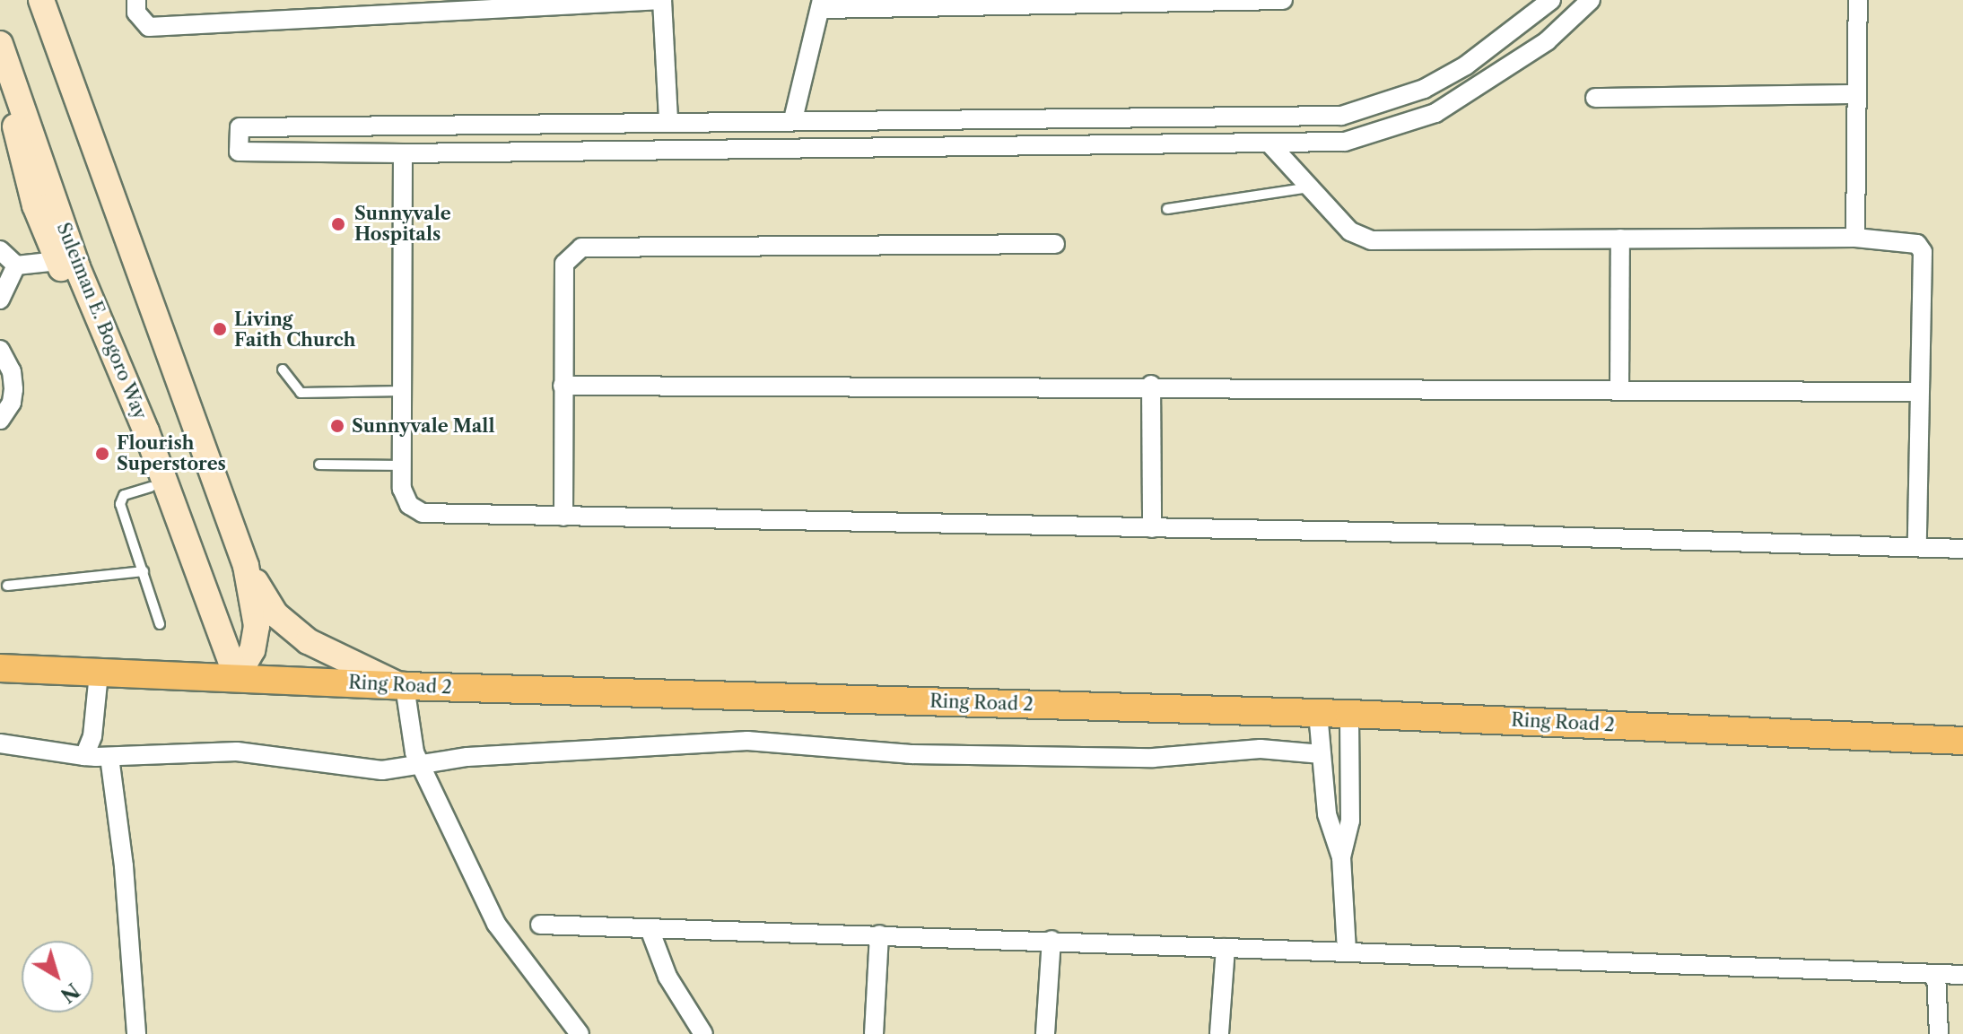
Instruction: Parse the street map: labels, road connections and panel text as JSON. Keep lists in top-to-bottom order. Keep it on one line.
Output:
{"streets":{"main road":["Ring Road 2"],"street":["Suleiman E. Bogoro Way"]},"crossings":[["Suleiman E. Bogoro Way","Ring Road 2"]],"places":["Sunnyvale Hospitals","Living Faith Church","Sunnyvale Mall","Flourish Superstores"],"north":"bottom right"}
